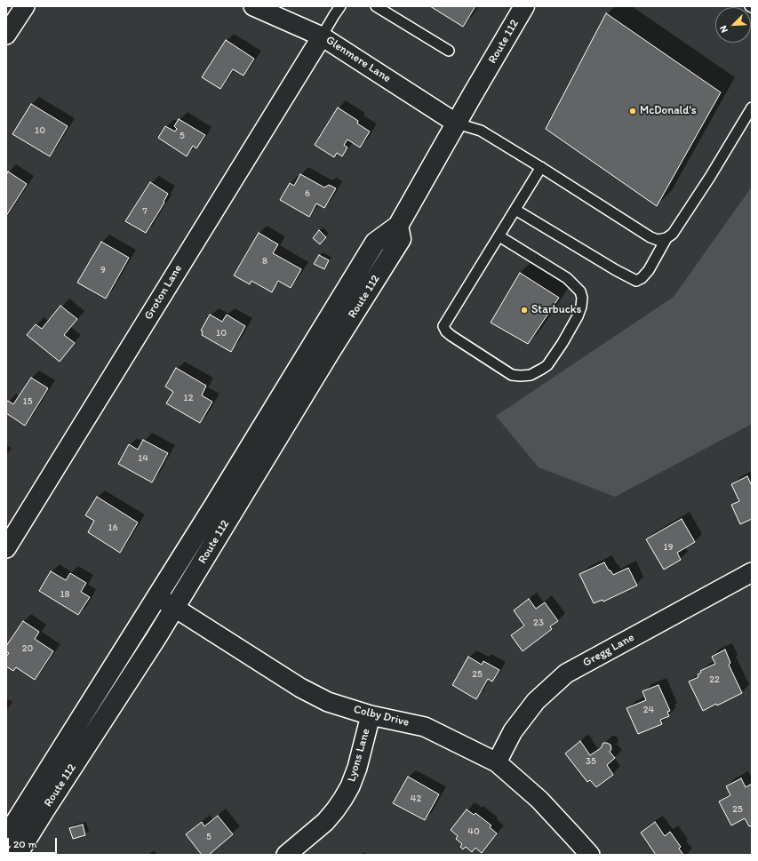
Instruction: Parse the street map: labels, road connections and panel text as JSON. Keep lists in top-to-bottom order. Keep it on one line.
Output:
{"streets":{"main road":["Route 112"],"street":["Glenmere Lane","Groton Lane","Gregg Lane","Colby Drive","Lyons Lane"]},"crossings":[["Route 112","Glenmere Lane"],["Route 112","Colby Drive"],["Glenmere Lane","Groton Lane"],["Gregg Lane","Colby Drive"],["Colby Drive","Lyons Lane"]],"places":["McDonald's","Starbucks"],"house_numbers":["10","5","6","7","8","9","10","12","15","14","16","19","18","23","20","25","22","24","35","42","25","40","5"],"scale_bar":"20 m","north":"bottom left"}
